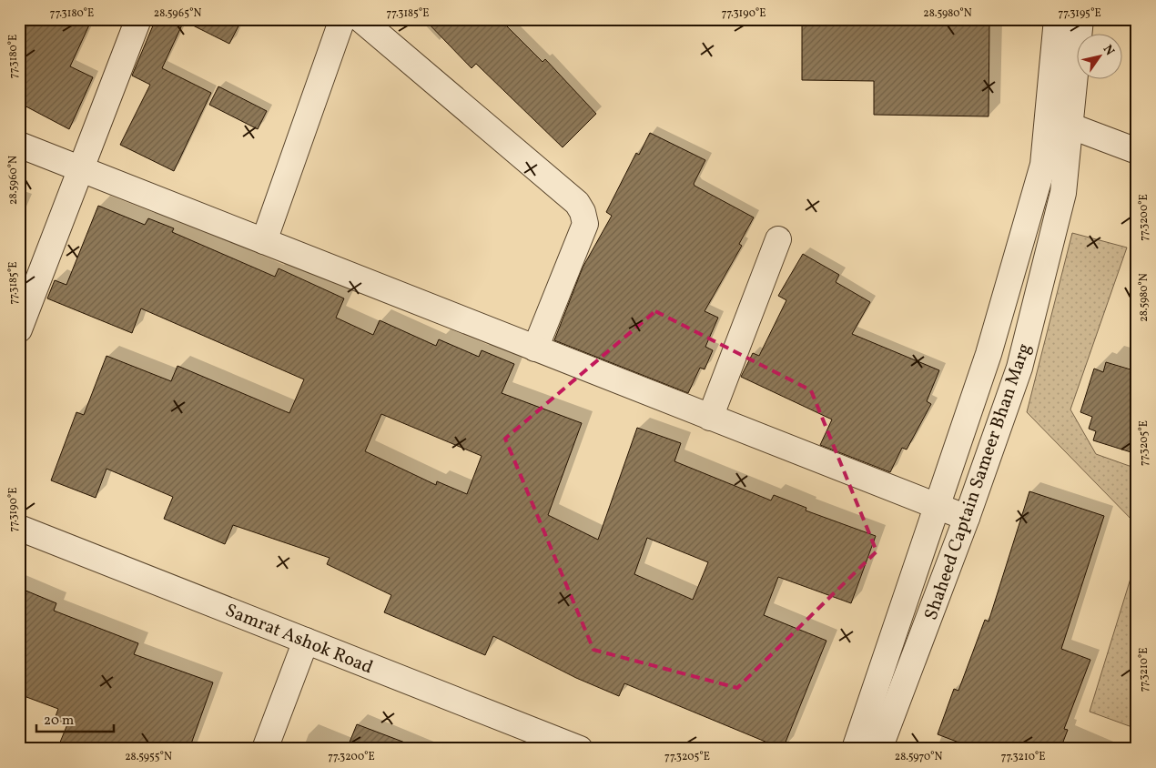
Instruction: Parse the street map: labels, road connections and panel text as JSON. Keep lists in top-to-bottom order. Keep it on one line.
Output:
{"streets":{"street":["Shaheed Captain Sameer Bhan Marg","Samrat Ashok Road"]},"scale_bar":"20 m","north":"top right","coordinates":["77.3180°E","28.5965°N","77.3185°E","77.3190°E","28.5980°N","77.3195°E","28.5960°N","77.3200°E","77.3205°E","77.3210°E","28.5955°N","28.5970°N"]}
